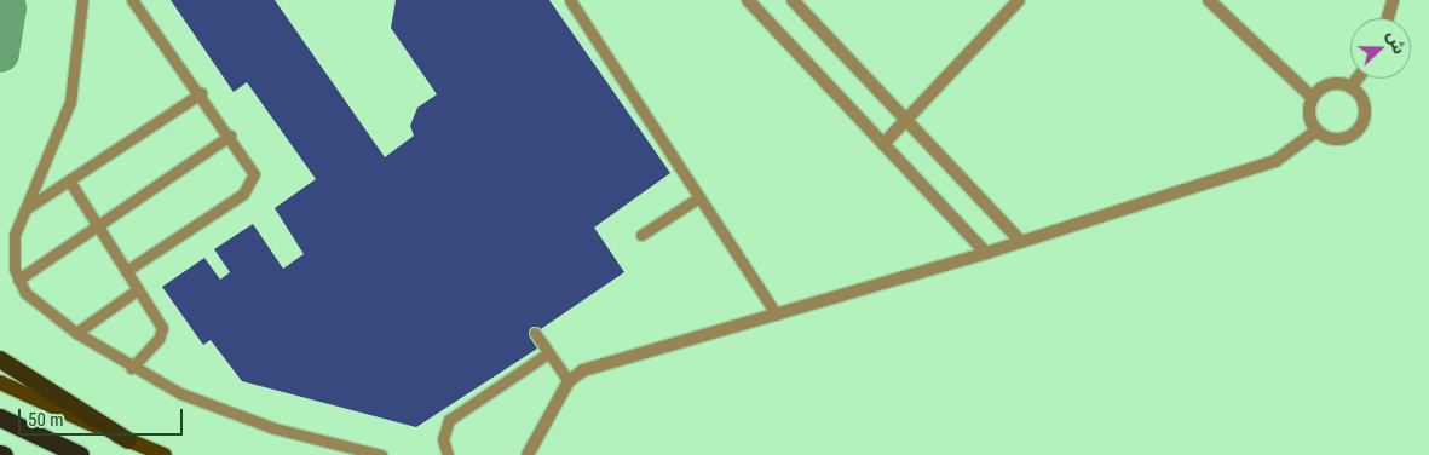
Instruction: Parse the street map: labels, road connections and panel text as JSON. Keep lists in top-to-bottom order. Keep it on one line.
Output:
{"scale_bar":"50 m","north":"right"}
